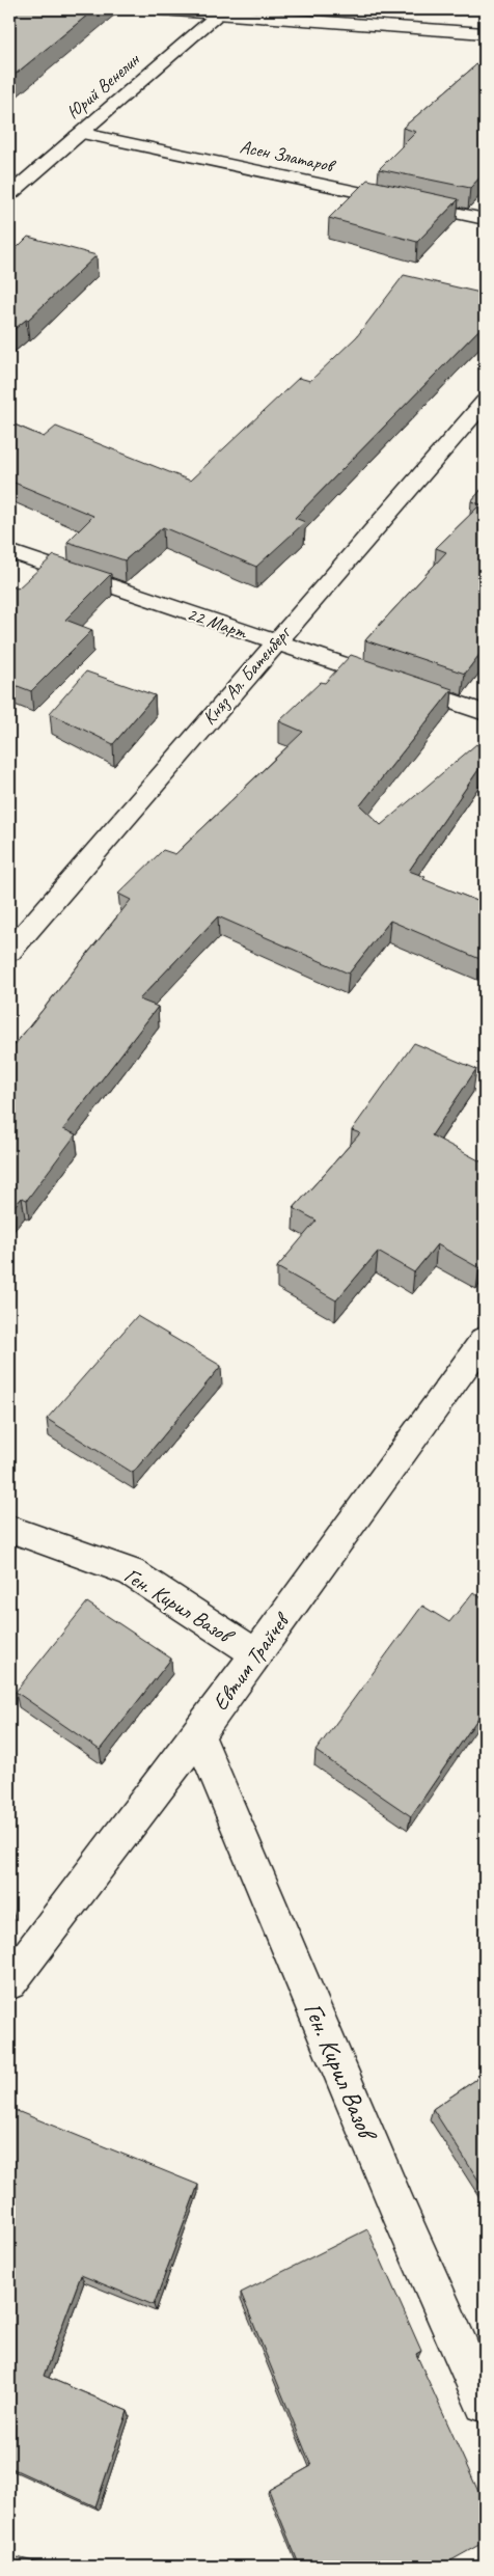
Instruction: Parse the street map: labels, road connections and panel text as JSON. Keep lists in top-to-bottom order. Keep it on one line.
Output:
{"streets":{"street":["Юрий Венелин","Асен Златаров","22 Март","Княз Ал. Батенберг","Ген. Кирил Вазов","Евтим Трайчев"]},"crossings":[["Юрий Венелин","Асен Златаров"],["22 Март","Княз Ал. Батенберг"],["Ген. Кирил Вазов","Евтим Трайчев"]]}
